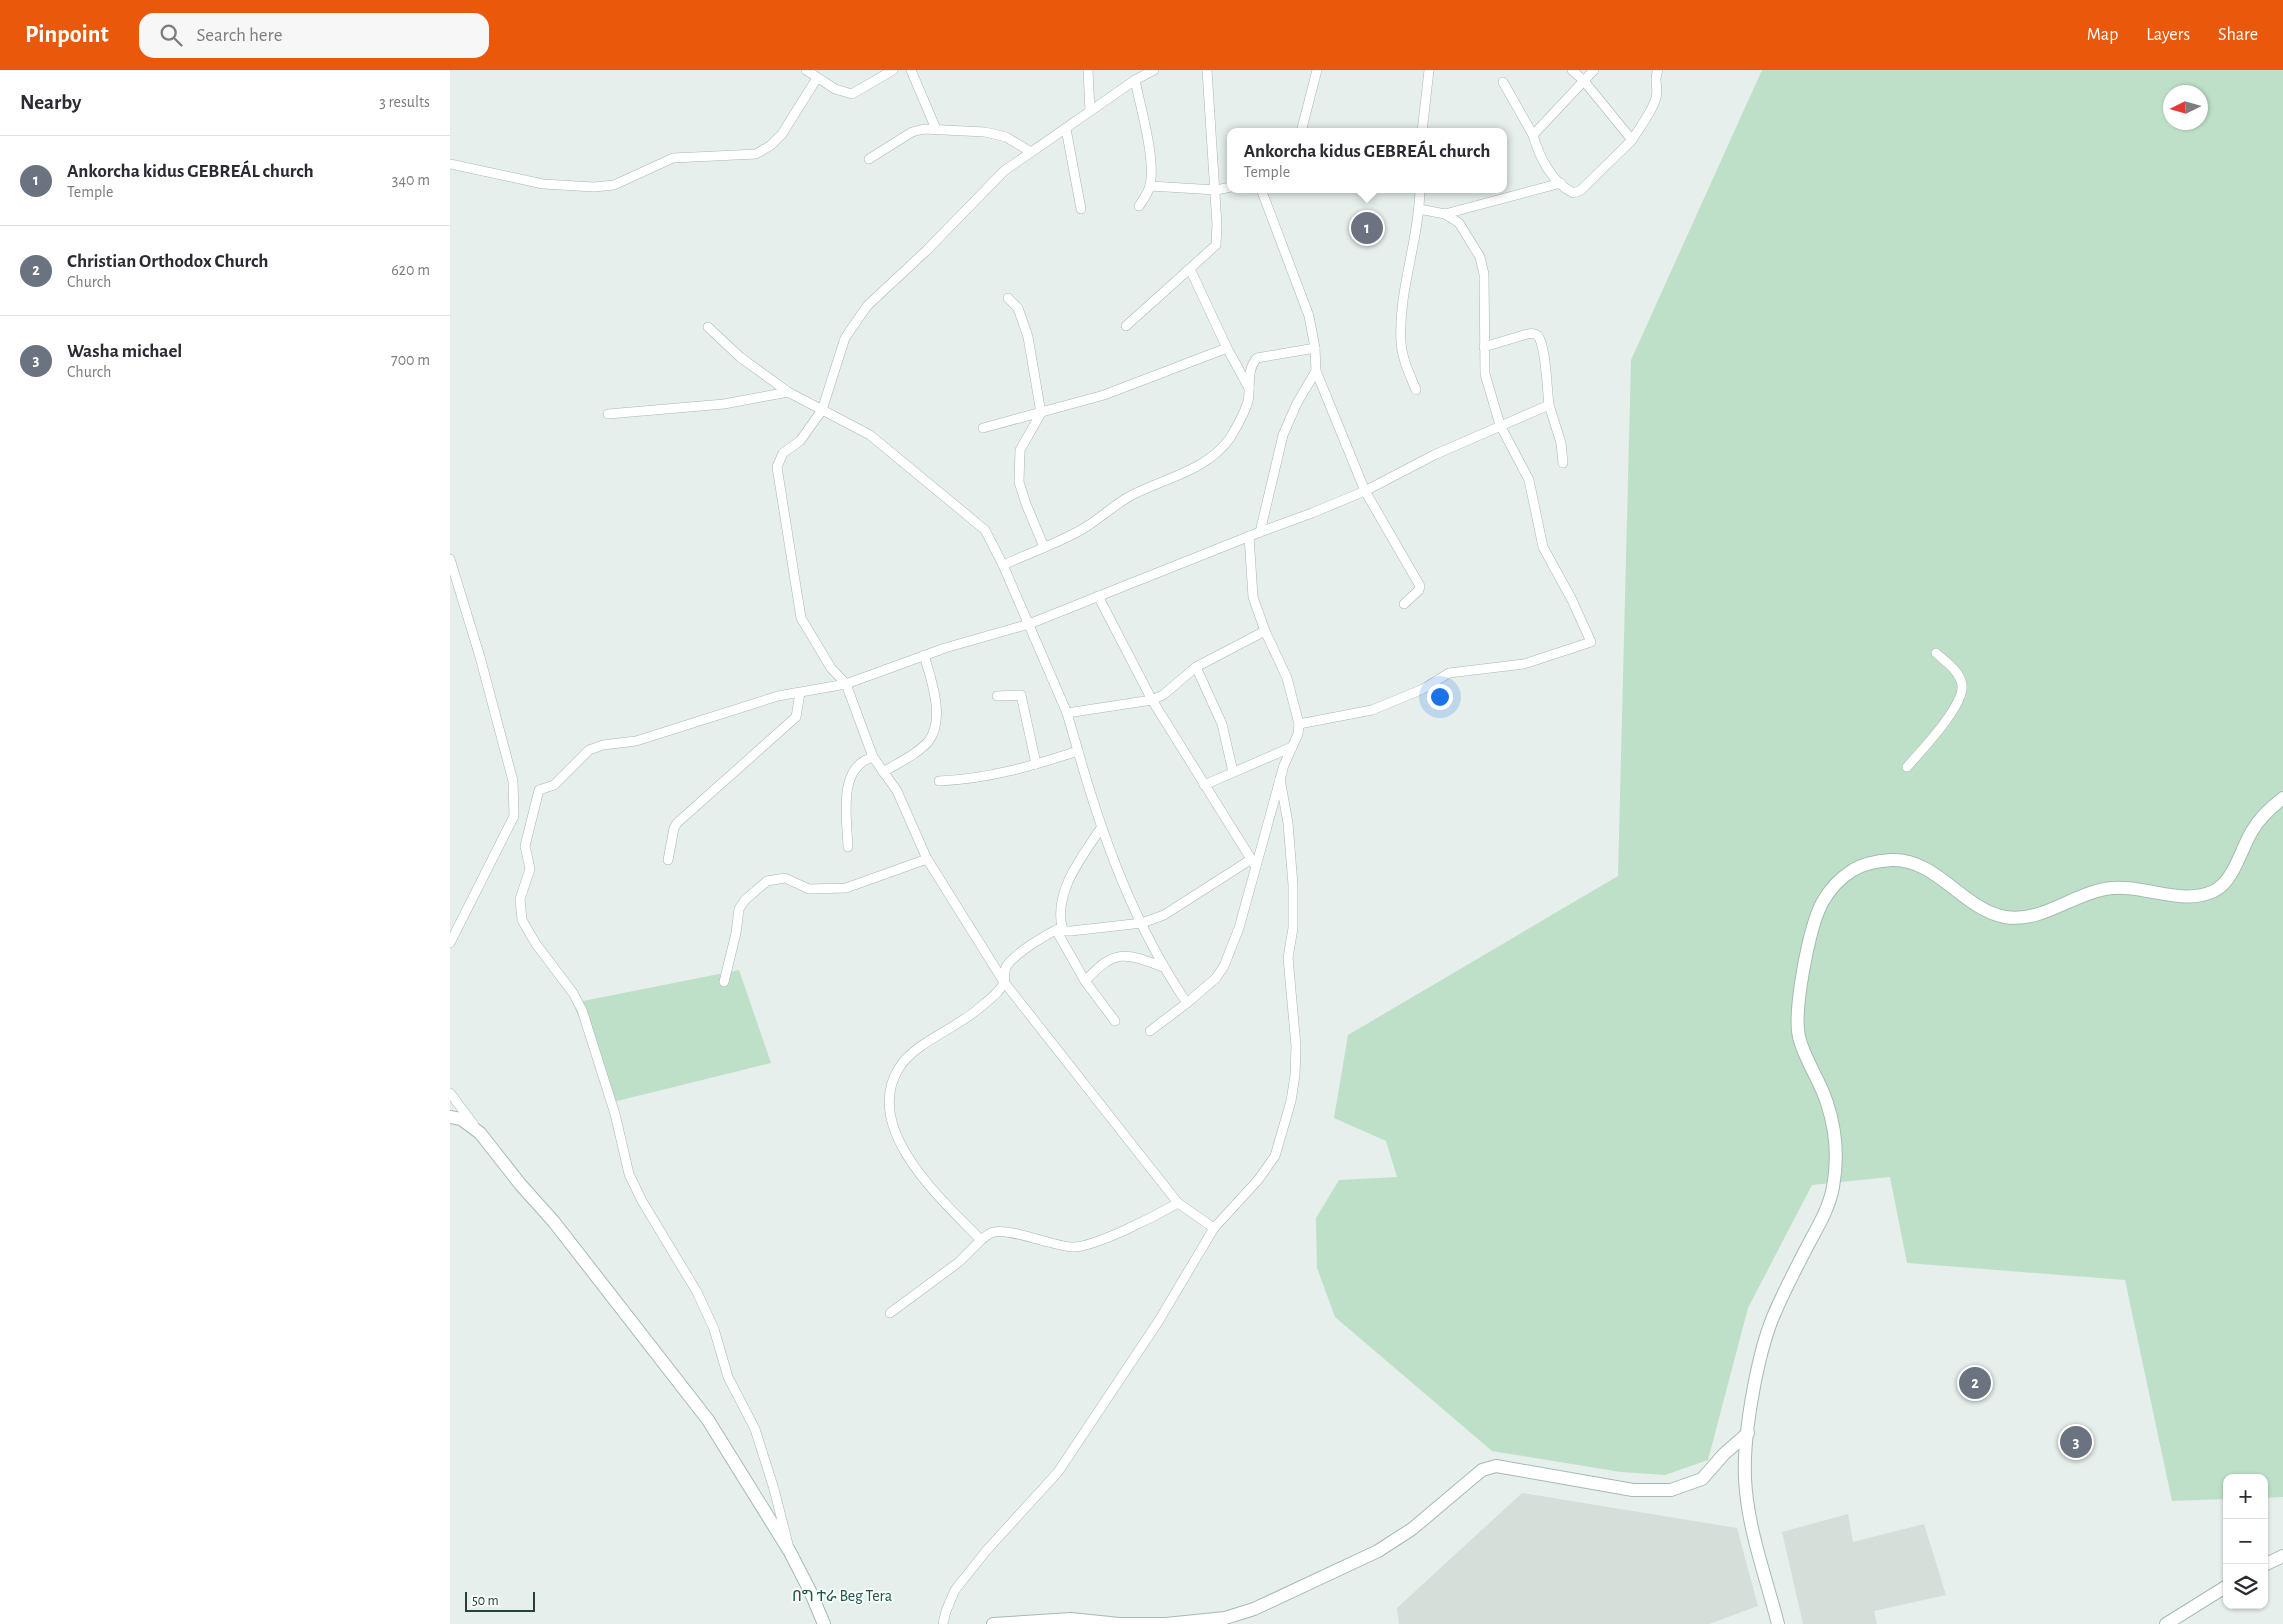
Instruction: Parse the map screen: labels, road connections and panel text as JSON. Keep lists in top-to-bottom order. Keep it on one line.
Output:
{"districts":["በግ ተራ Beg Tera"],"scale_bar":"50 m","north":"left","page":{"header":"Pinpoint","search":"Search here","nav":["Map","Layers","Share"],"heading":["Nearby","3 results"],"popup":["Ankorcha kidus GEBREÁL church","Temple"],"list":[{"mark":"1","name":"Ankorcha kidus GEBREÁL church","note":"Temple","value":"340 m"},{"mark":"2","name":"Christian Orthodox Church","note":"Church","value":"620 m"},{"mark":"3","name":"Washa michael","note":"Church","value":"700 m"}],"pins":["1","2","3"],"map_buttons":["+","−"],"scale":"50 m"}}
